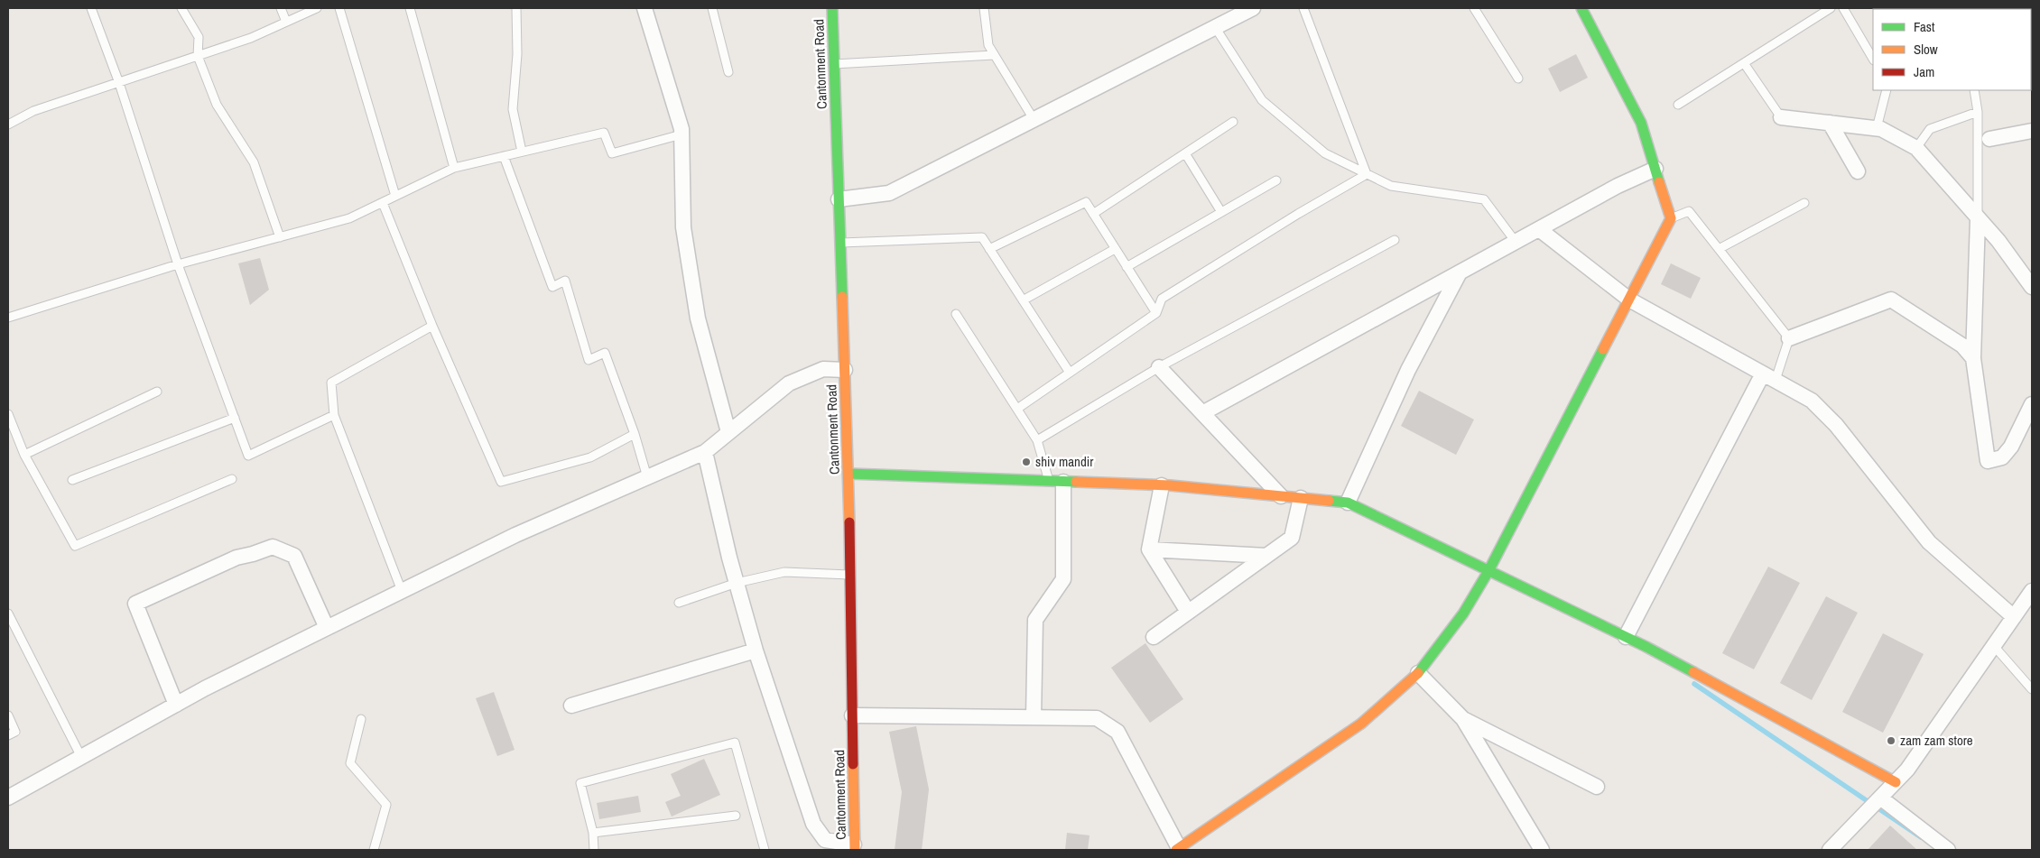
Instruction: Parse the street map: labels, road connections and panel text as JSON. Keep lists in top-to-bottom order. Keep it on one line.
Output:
{"streets":{"street":["Cantonment Road"]},"places":["shiv mandir","zam zam store"],"legend":["Fast","Slow","Jam"]}
